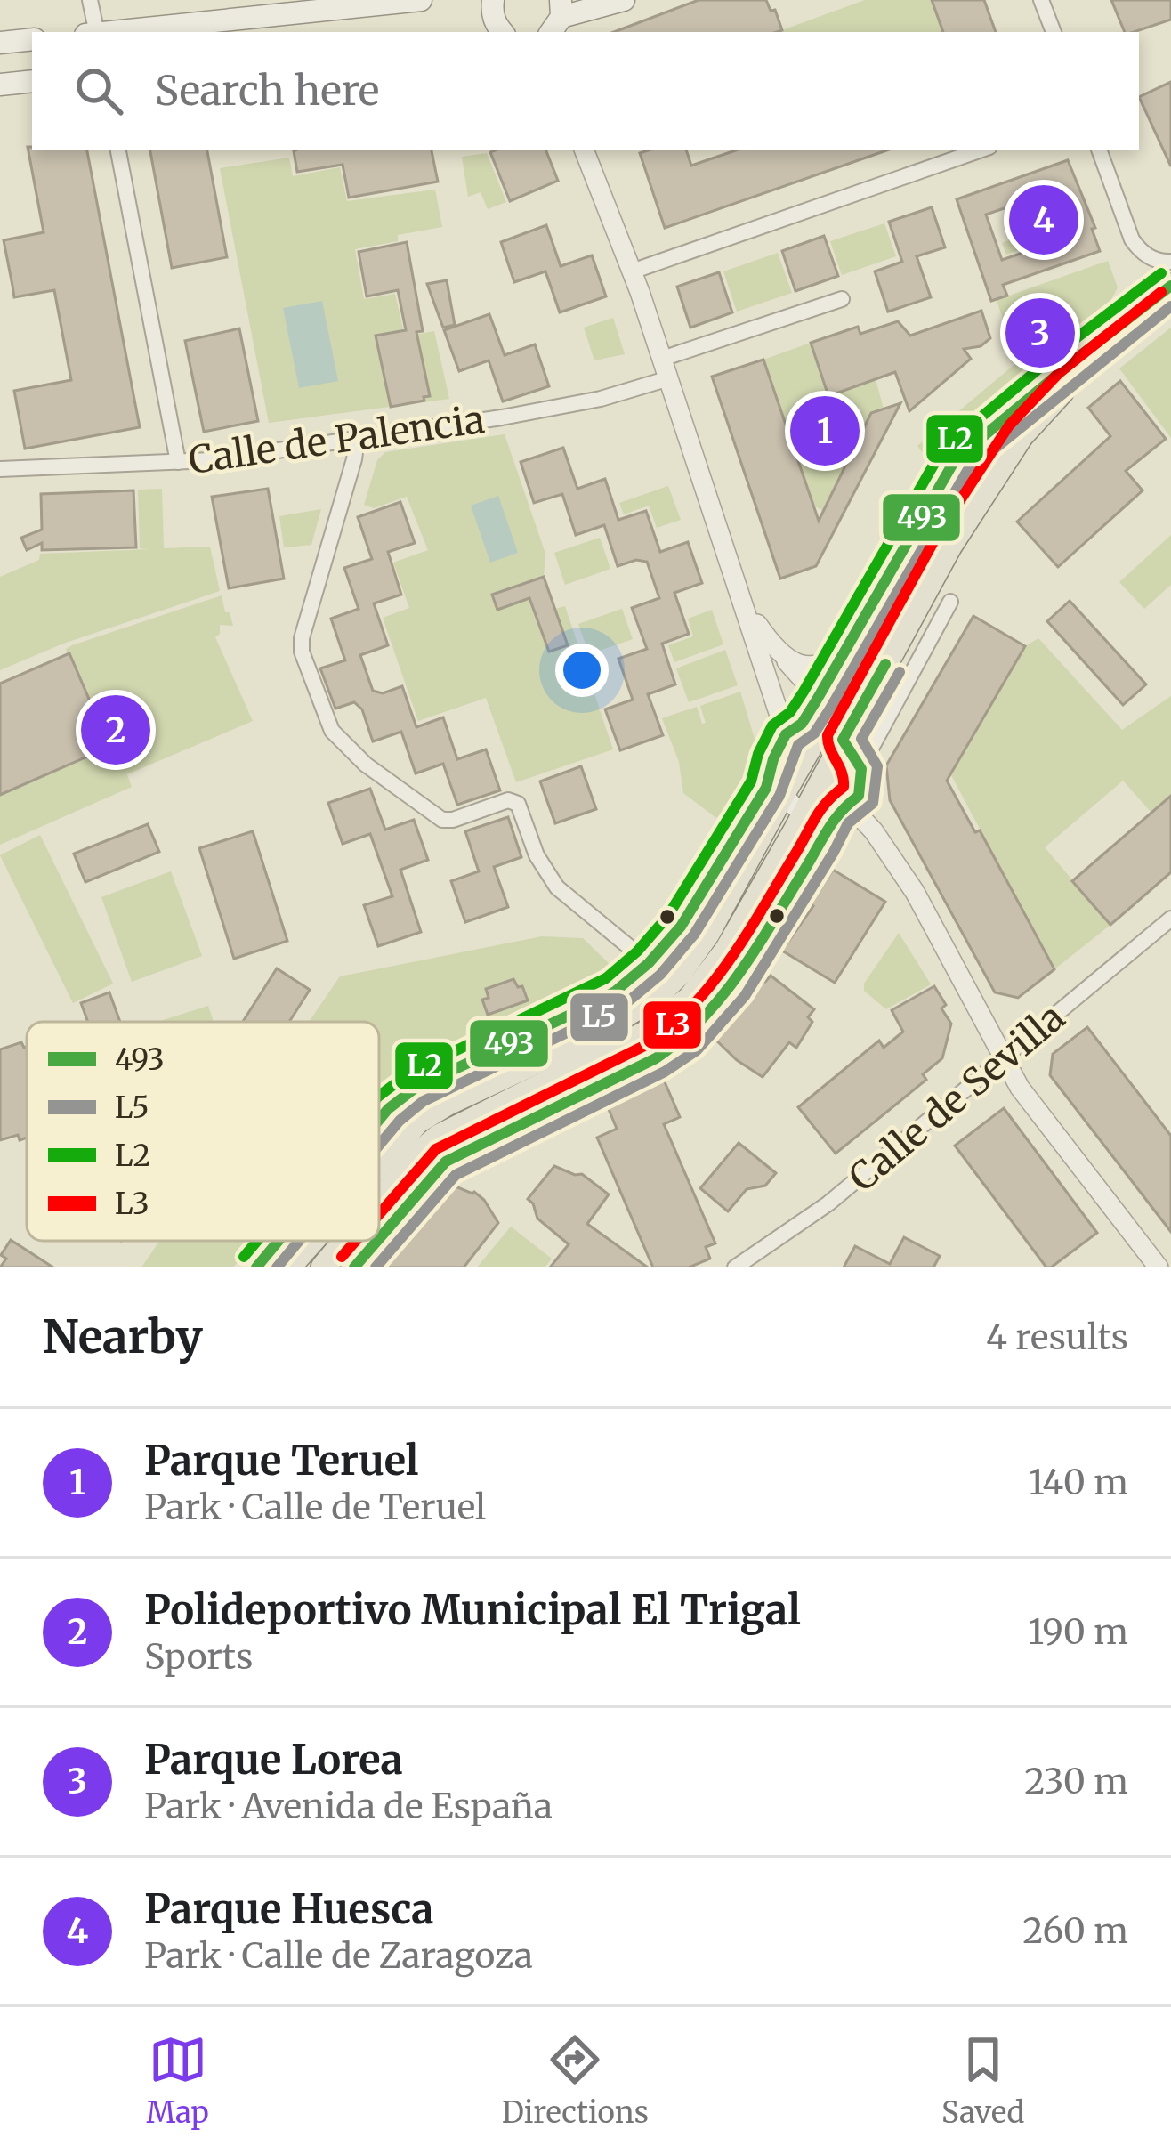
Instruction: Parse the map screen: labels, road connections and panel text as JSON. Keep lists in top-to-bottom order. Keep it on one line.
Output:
{"streets":{"street":["Calle de Palencia","Calle de Sevilla"]},"lines":["transit line L2","transit line 493","transit line L3","transit line L5"],"legend":["493","L5","L2","L3"],"page":{"search":"Search here","pins":["4","3","1","2"],"heading":["Nearby","4 results"],"list":[{"mark":"1","name":"Parque Teruel","note":"Park · Calle de Teruel","value":"140 m"},{"mark":"2","name":"Polideportivo Municipal El Trigal","note":"Sports","value":"190 m"},{"mark":"3","name":"Parque Lorea","note":"Park · Avenida de España","value":"230 m"},{"mark":"4","name":"Parque Huesca","note":"Park · Calle de Zaragoza","value":"260 m"}],"nav":["Map","Directions","Saved"]}}
